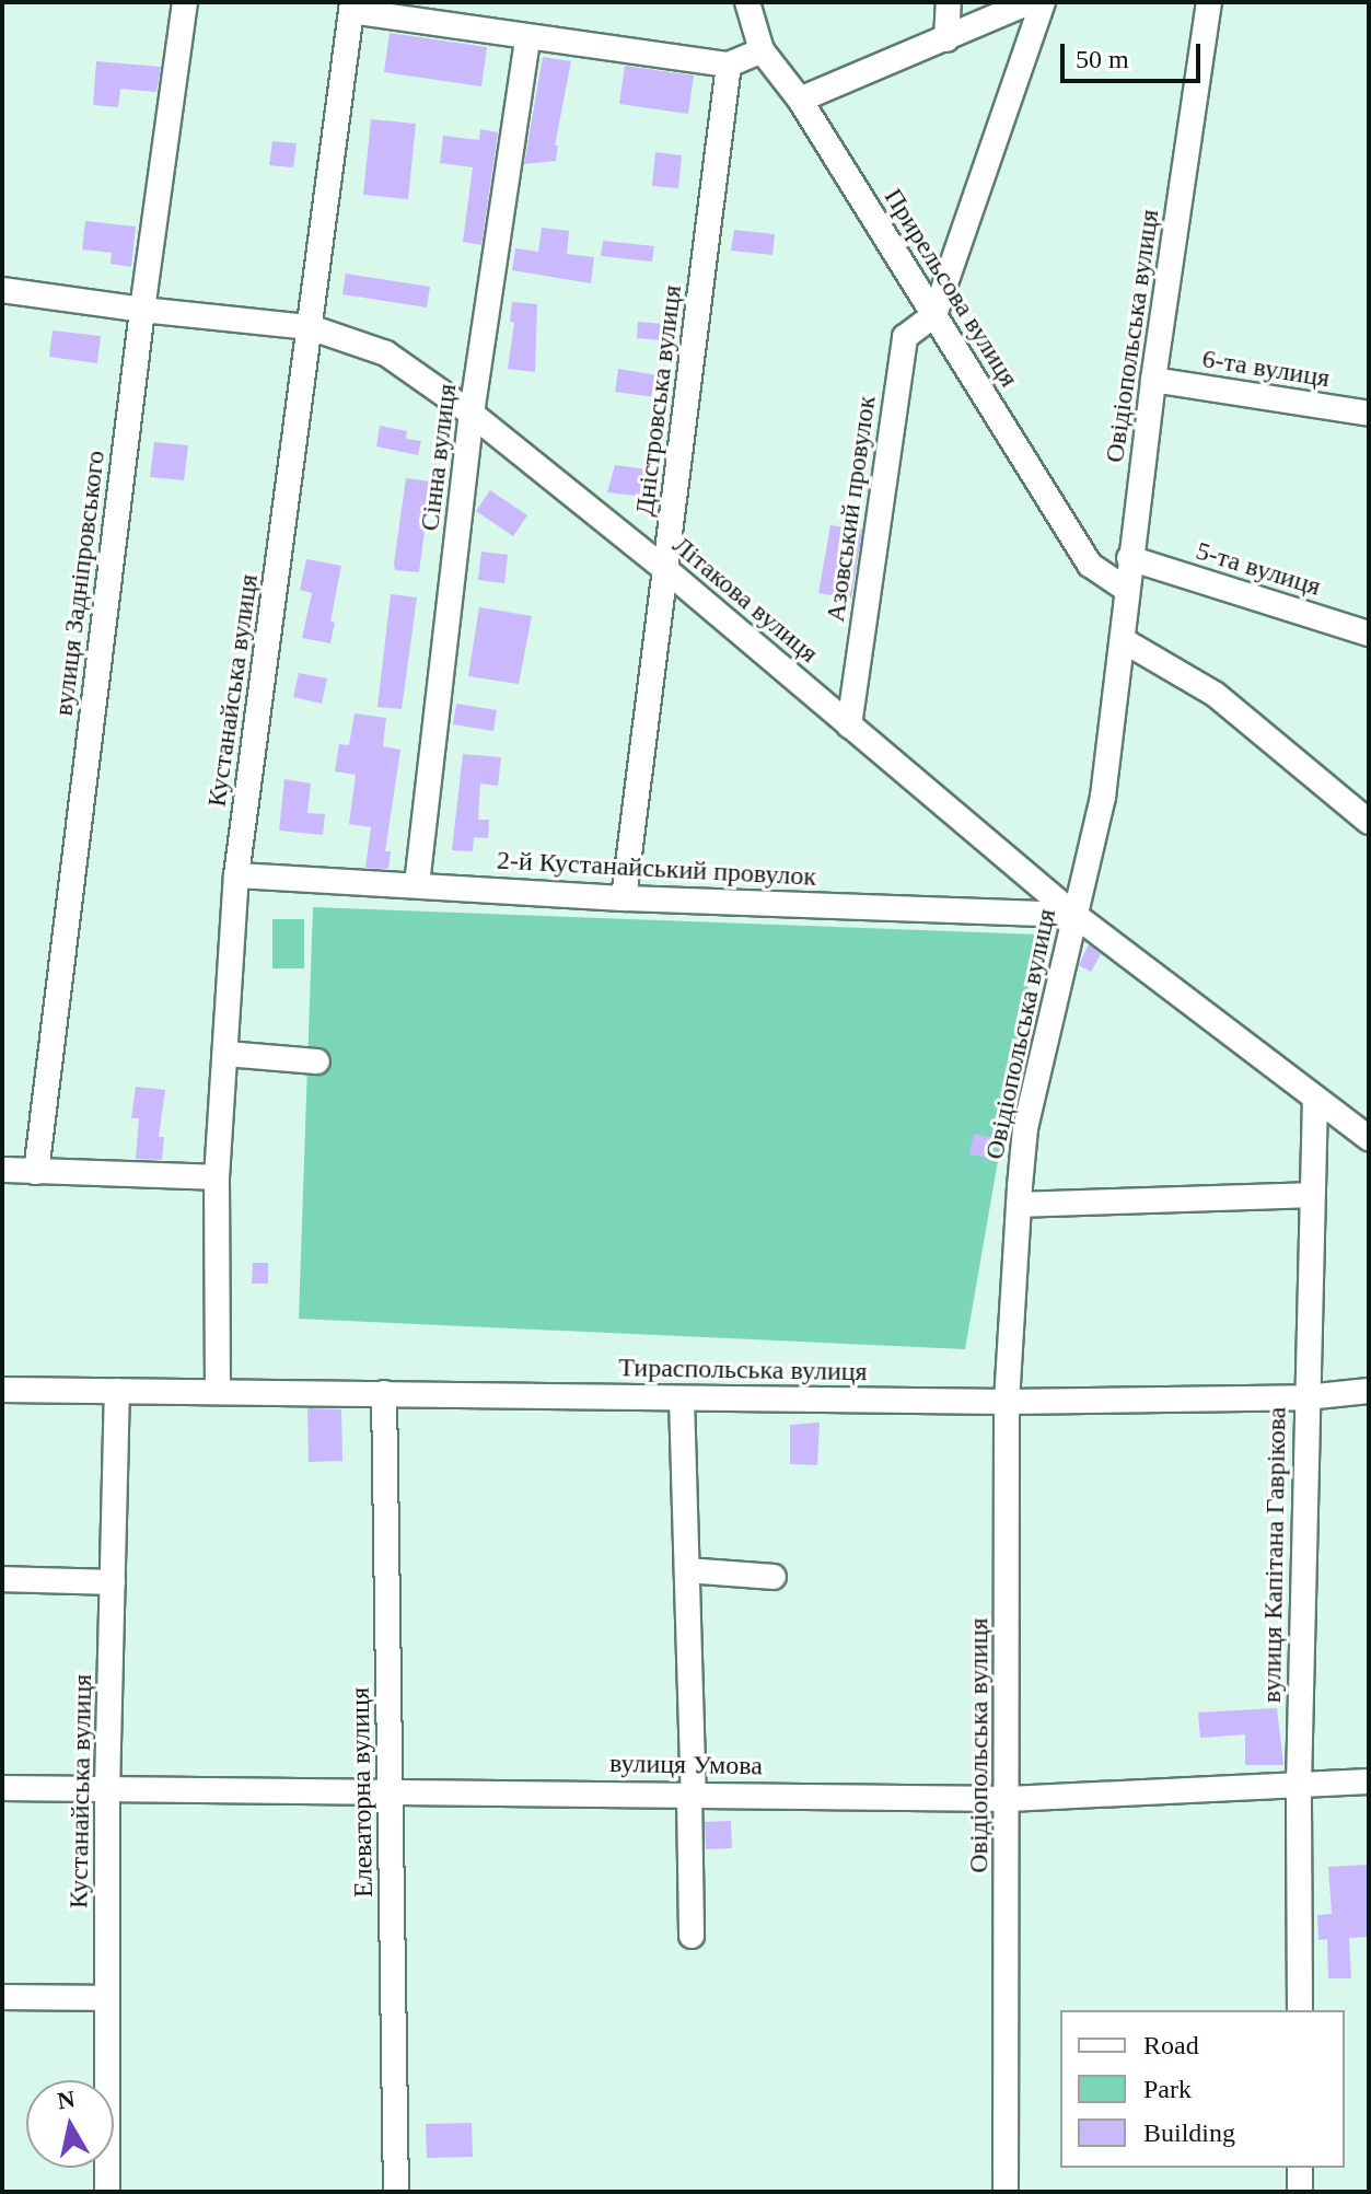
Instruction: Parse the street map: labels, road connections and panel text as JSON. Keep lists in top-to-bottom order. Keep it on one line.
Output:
{"streets":{"street":["Прирельсова вулиця","Овідіопольська вулиця","6-та вулиця","Дністровська вулиця","Сінна вулиця","Азовський провулок","5-та вулиця","вулиця Задніпровського","Літакова вулиця","Кустанайська вулиця","2-й Кустанайський провулок","Тираспольська вулиця","вулиця Капітана Гаврікова","вулиця Умова","Елеваторна вулиця"]},"crossings":[["Прирельсова вулиця","Овідіопольська вулиця"],["Прирельсова вулиця","Азовський провулок"],["Овідіопольська вулиця","6-та вулиця"],["Овідіопольська вулиця","5-та вулиця"],["Овідіопольська вулиця","Літакова вулиця"],["Овідіопольська вулиця","2-й Кустанайський провулок"],["Овідіопольська вулиця","Тираспольська вулиця"],["Овідіопольська вулиця","вулиця Умова"],["Дністровська вулиця","Літакова вулиця"],["Дністровська вулиця","2-й Кустанайський провулок"],["Сінна вулиця","Літакова вулиця"],["Сінна вулиця","2-й Кустанайський провулок"],["Азовський провулок","Літакова вулиця"],["вулиця Задніпровського","Літакова вулиця"],["Літакова вулиця","Кустанайська вулиця"],["Літакова вулиця","2-й Кустанайський провулок"],["Літакова вулиця","вулиця Капітана Гаврікова"],["Кустанайська вулиця","2-й Кустанайський провулок"],["Кустанайська вулиця","Тираспольська вулиця"],["Кустанайська вулиця","вулиця Умова"],["Тираспольська вулиця","вулиця Капітана Гаврікова"],["Тираспольська вулиця","Елеваторна вулиця"],["вулиця Капітана Гаврікова","вулиця Умова"],["вулиця Умова","Елеваторна вулиця"]],"legend":["Road","Park","Building"],"scale_bar":"50 m","north":"top"}
